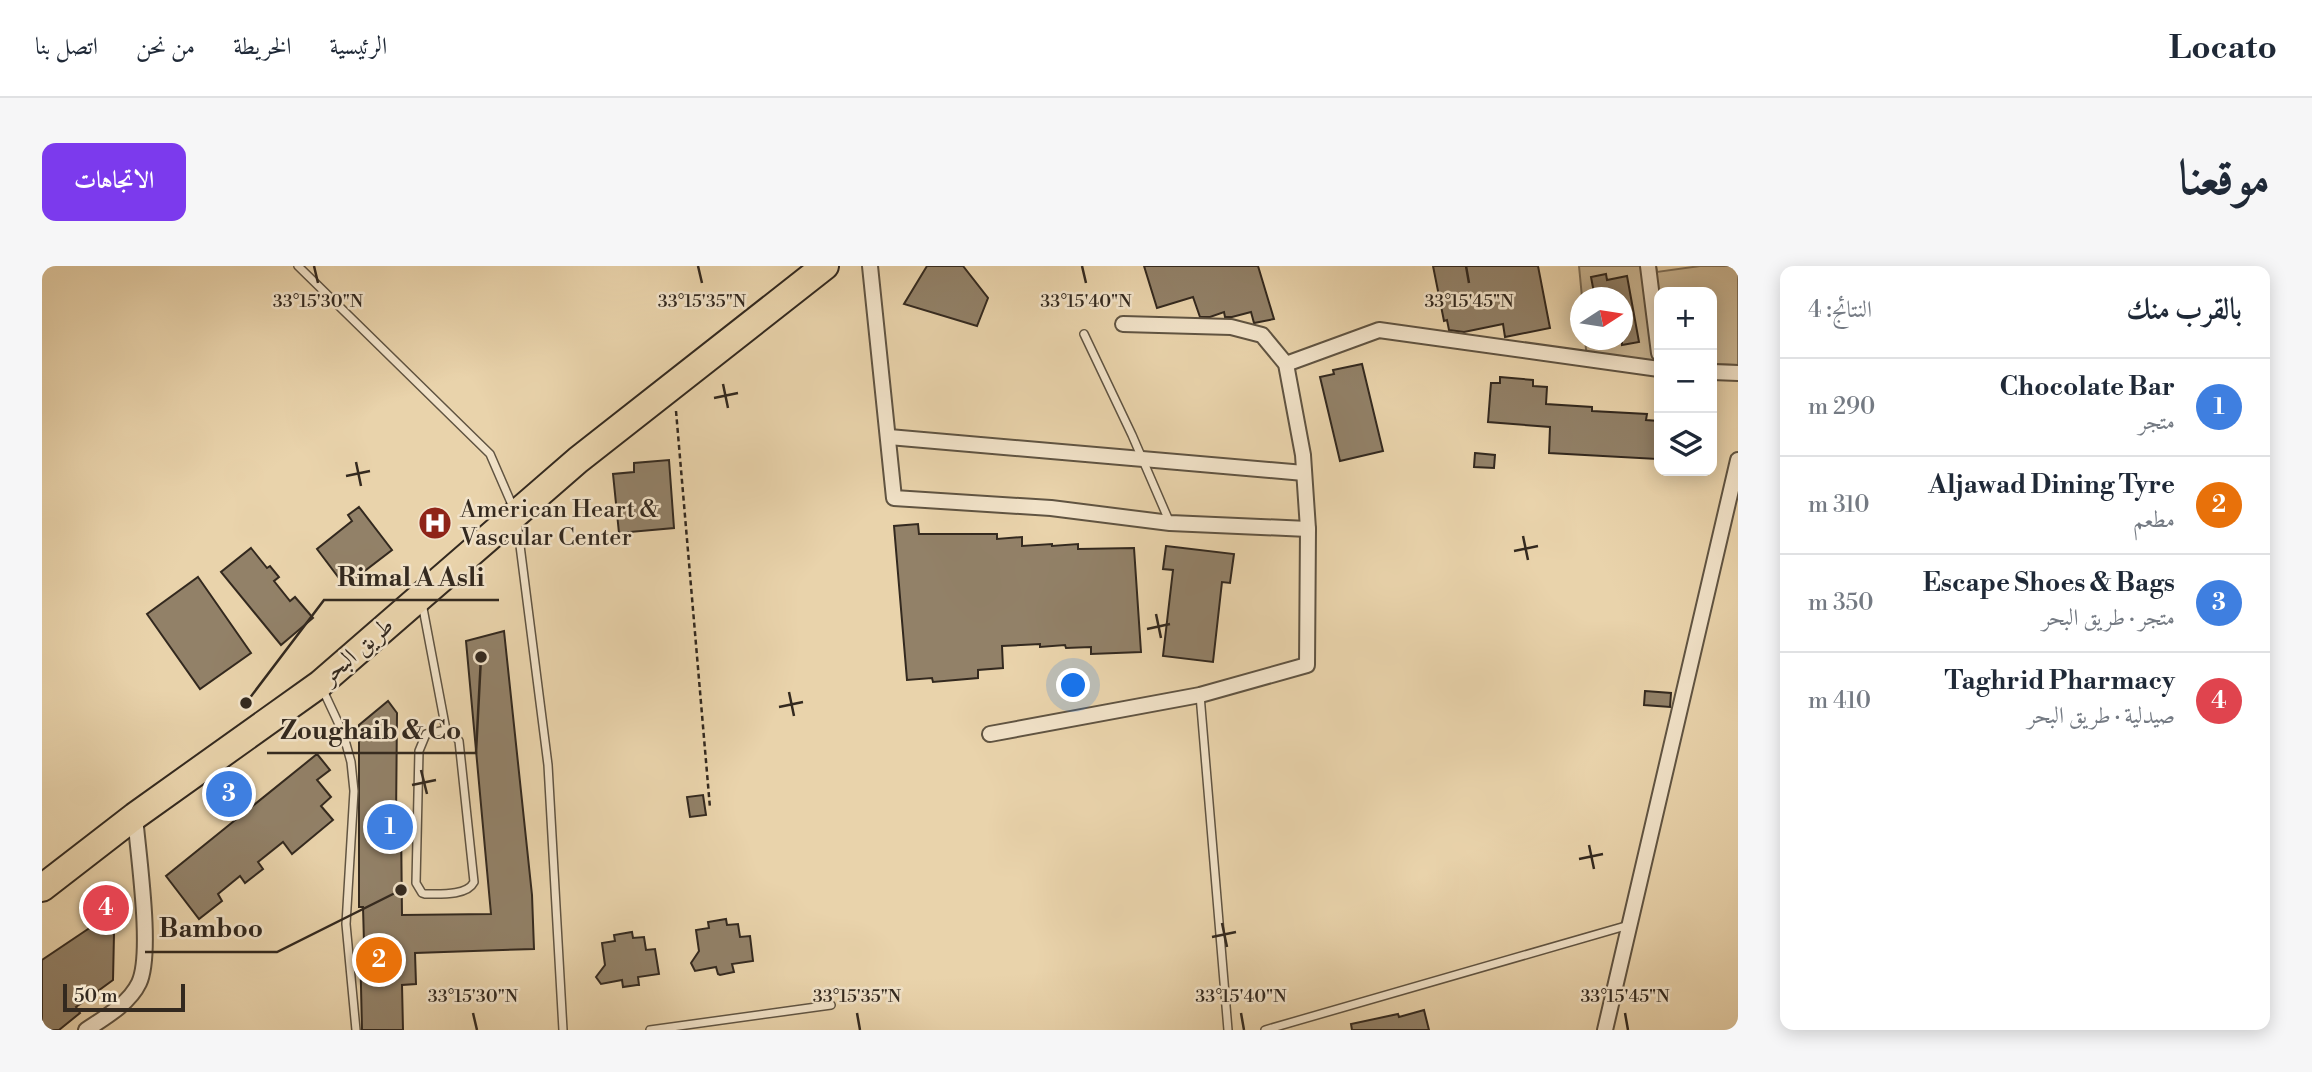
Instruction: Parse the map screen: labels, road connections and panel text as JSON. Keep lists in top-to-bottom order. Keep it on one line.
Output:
{"streets":{"highway":["طريق البحر"]},"places":{"hospital":["American Heart & Vascular Center"],"other":["Zoughaib & Co","Rimal A Asli","Bamboo"]},"scale_bar":"50 m","north":"right","page":{"header":"Locato","nav":["الرئيسية","الخريطة","من نحن","اتصل بنا"],"title":"موقعنا","buttons":"الاتجاهات","heading":["بالقرب منك","النتائج: 4"],"map_buttons":["+","−"],"list":[{"mark":"1","name":"Chocolate Bar","note":"متجر","value":"290 m"},{"mark":"2","name":"Aljawad Dining Tyre","note":"مطعم","value":"310 m"},{"mark":"3","name":"Escape Shoes & Bags","note":"متجر · طريق البحر","value":"350 m"},{"mark":"4","name":"Taghrid Pharmacy","note":"صيدلية · طريق البحر","value":"410 m"}],"pins":["3","1","4","2"],"scale":"50 m"},"coordinates":["33°15'30\"N","33°15'35\"N","33°15'40\"N","33°15'45\"N"]}
